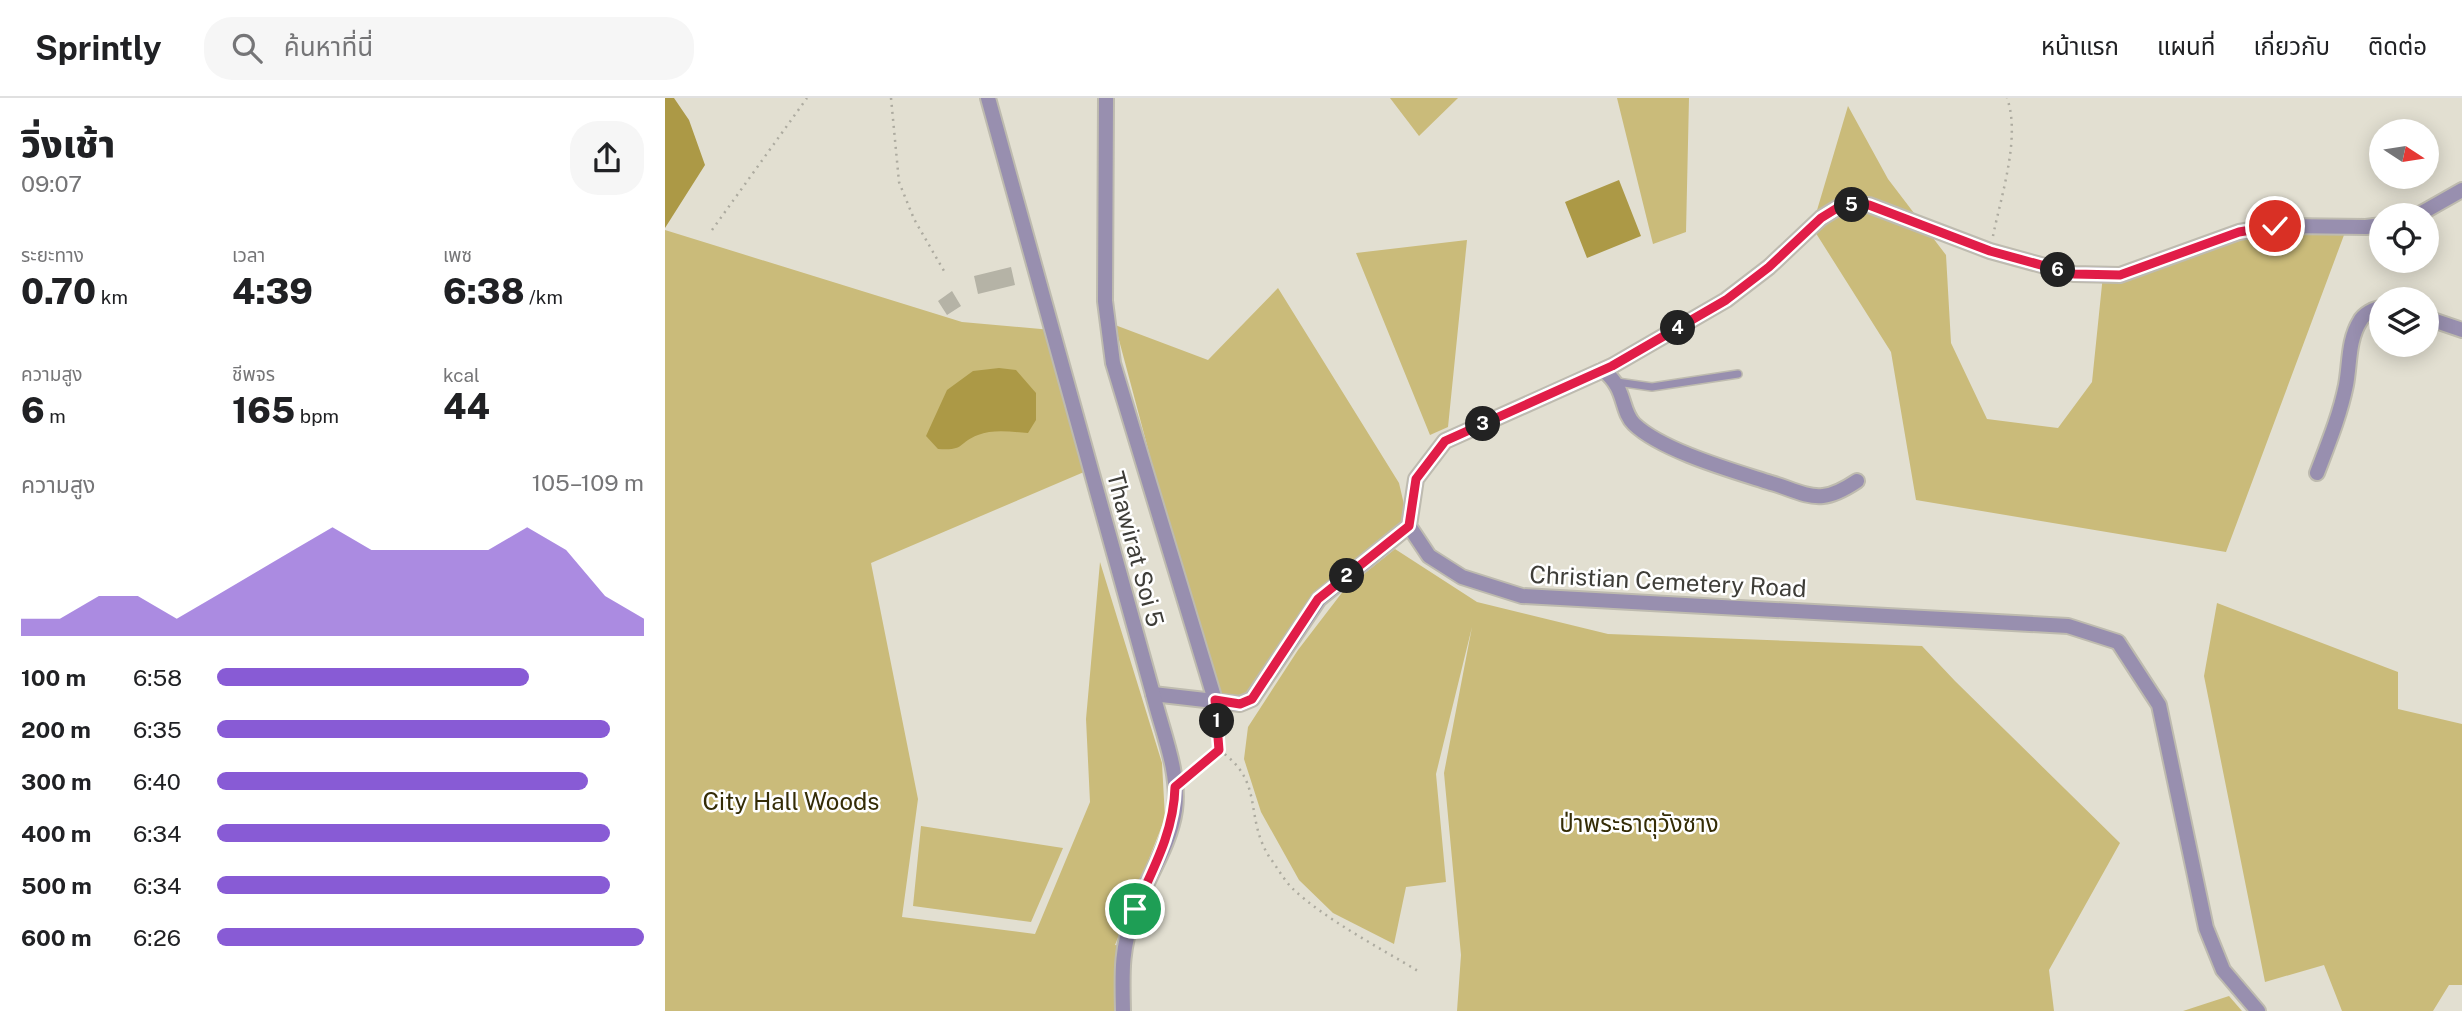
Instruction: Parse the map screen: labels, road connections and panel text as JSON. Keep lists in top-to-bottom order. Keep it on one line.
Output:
{"streets":{"street":["Thawirat Soi 5","Christian Cemetery Road"]},"parks":["City Hall Woods","ป่าพระธาตุวังซาง"],"north":"right","page":{"header":"Sprintly","search":"ค้นหาที่นี่","nav":["หน้าแรก","แผนที่","เกี่ยวกับ","ติดต่อ"],"heading":["วิ่งเช้า","09:07"],"pins":["5","6","4","3","2","1"],"stats":[["ระยะทาง","0.70 km"],["เวลา","4:39"],["เพซ","6:38 /km"],["ความสูง","6 m"],["ชีพจร","165 bpm"],["kcal","44"]],"chart":["ความสูง","105–109 m"],"list":[{"name":"100 m","note":"6:58"},{"name":"200 m","note":"6:35"},{"name":"300 m","note":"6:40"},{"name":"400 m","note":"6:34"},{"name":"500 m","note":"6:34"},{"name":"600 m","note":"6:26"}]}}
